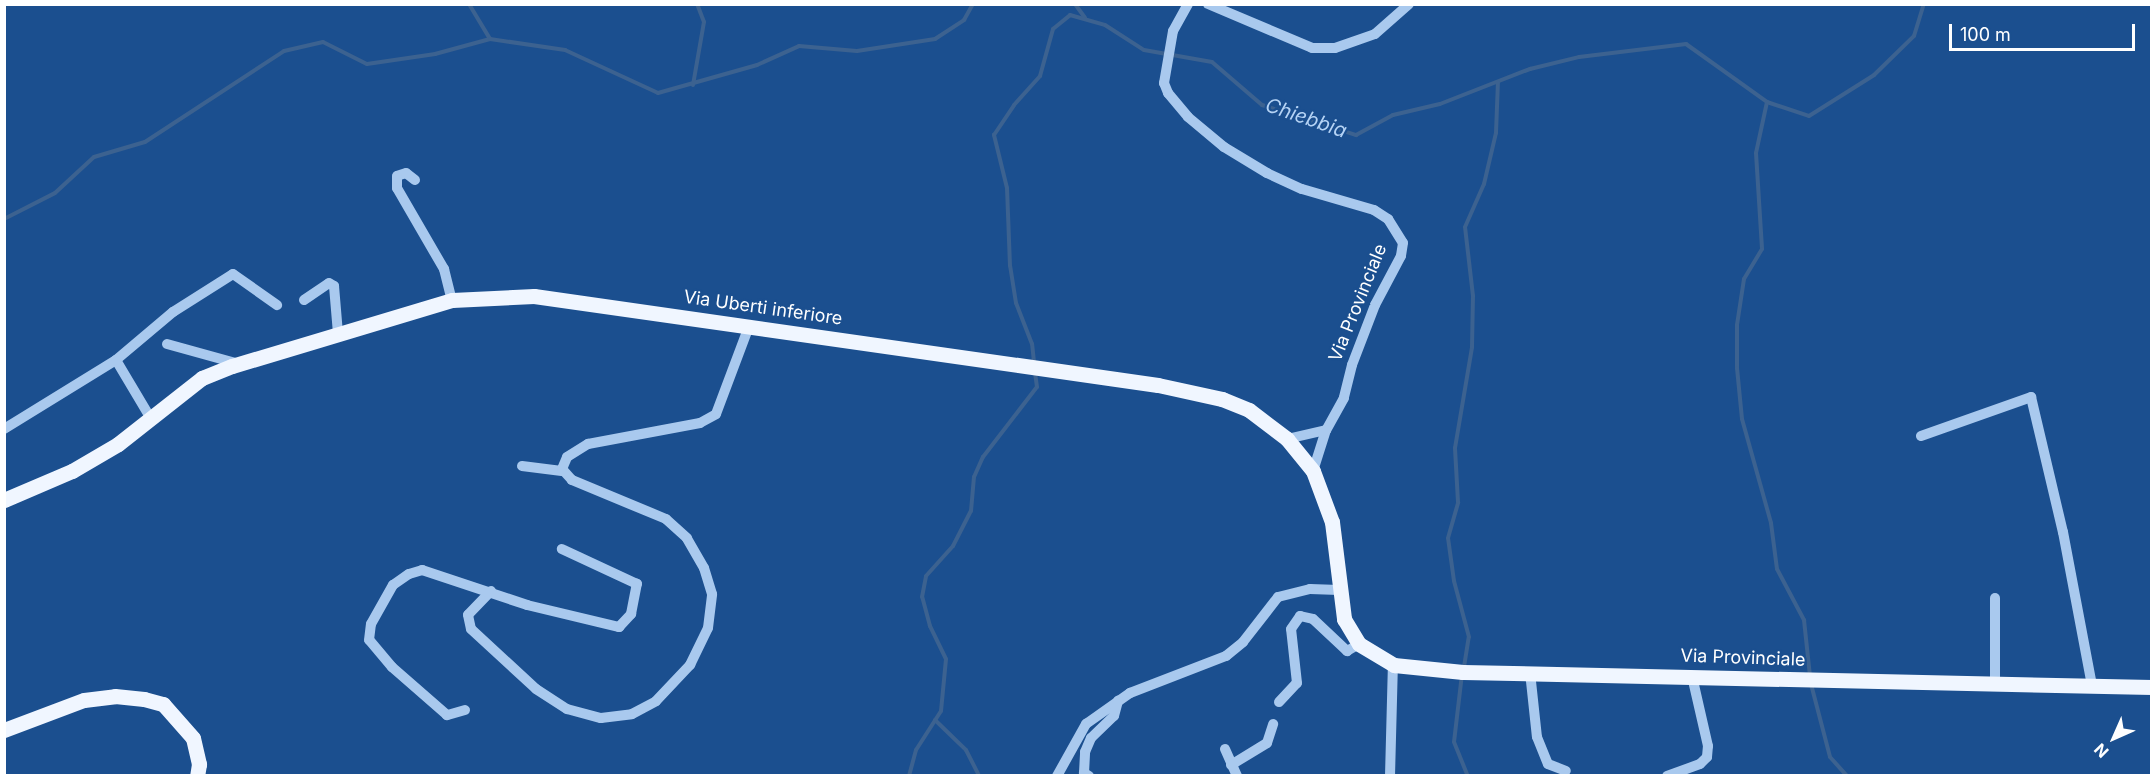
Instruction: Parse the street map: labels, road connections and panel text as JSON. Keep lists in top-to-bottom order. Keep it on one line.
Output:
{"streets":{"main road":["Via Provinciale","Via Uberti inferiore"]},"crossings":[["Via Provinciale","Via Uberti inferiore"]],"water":["Chiebbia"],"scale_bar":"100 m","north":"bottom left"}
